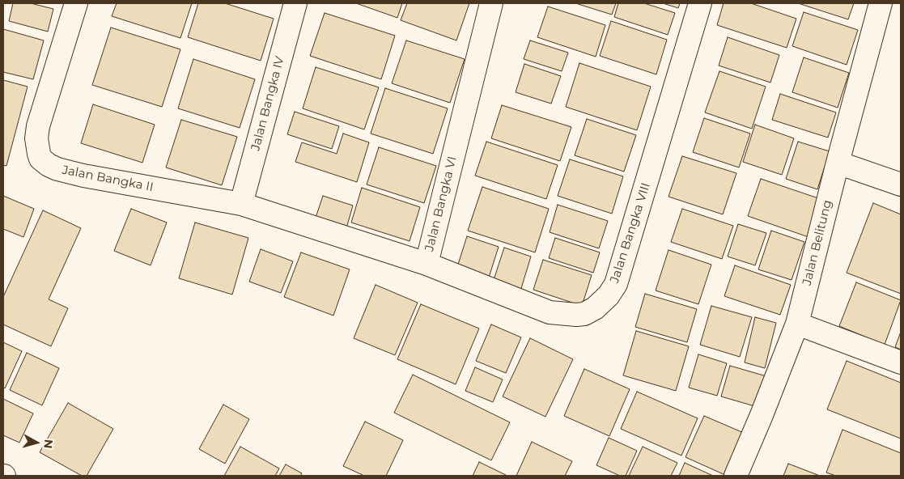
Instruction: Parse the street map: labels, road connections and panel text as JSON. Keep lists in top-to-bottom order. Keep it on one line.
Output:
{"streets":{"street":["Jalan Bangka IV","Jalan Bangka II","Jalan Bangka VI","Jalan Bangka VIII","Jalan Belitung"]},"crossings":[["Jalan Bangka IV","Jalan Bangka II"],["Jalan Bangka IV","Jalan Bangka VI"],["Jalan Bangka II","Jalan Bangka VI"],["Jalan Bangka VI","Jalan Bangka VIII"]],"north":"right"}
